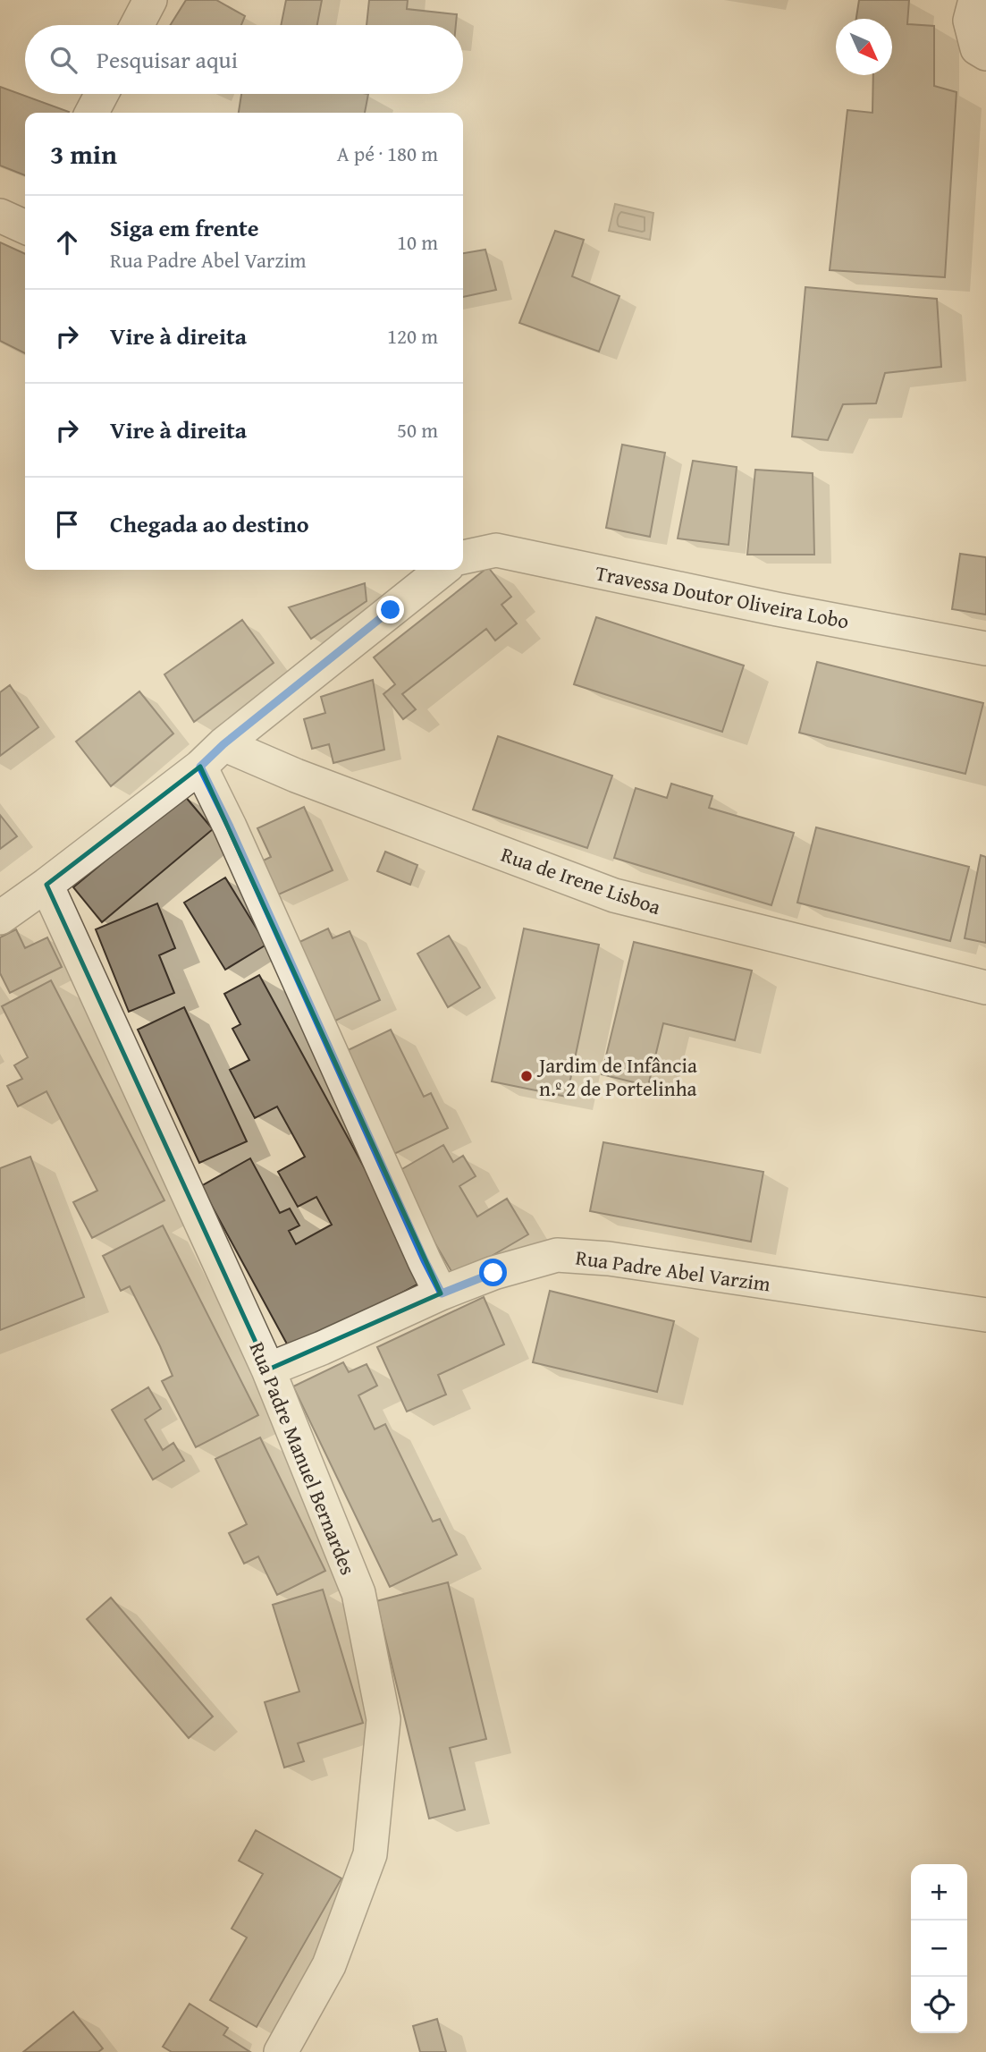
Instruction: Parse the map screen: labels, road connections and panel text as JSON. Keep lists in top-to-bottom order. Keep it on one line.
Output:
{"streets":{"street":["Travessa Doutor Oliveira Lobo","Rua de Irene Lisboa","Rua Padre Abel Varzim","Rua Padre Manuel Bernardes"]},"crossings":[["Rua Padre Abel Varzim","Rua Padre Manuel Bernardes"]],"places":["Jardim de Infância n.º 2 de Portelinha"],"north":"bottom right","page":{"search":"Pesquisar aqui","heading":["3 min","A pé · 180 m"],"list":[["Siga em frente","Rua Padre Abel Varzim","10 m"],["Vire à direita","120 m"],["Vire à direita","50 m"],"Chegada ao destino"],"map_buttons":["+","−"]}}
